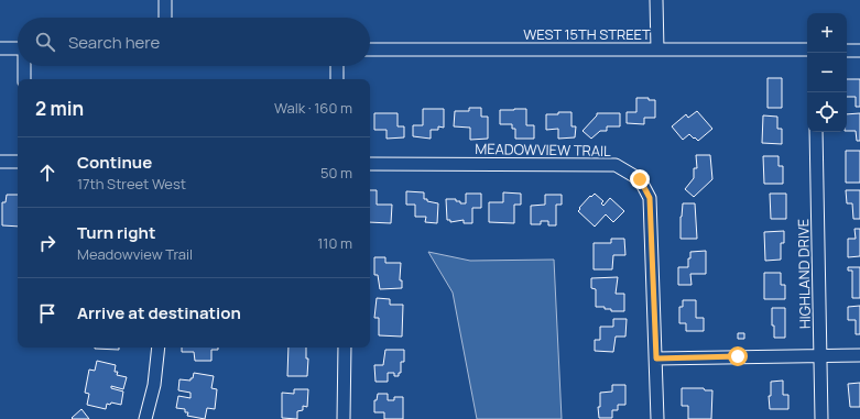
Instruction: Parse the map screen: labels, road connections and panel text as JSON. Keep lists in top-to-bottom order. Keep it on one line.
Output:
{"streets":{"street":["WEST 15TH STREET","MEADOWVIEW TRAIL","HIGHLAND DRIVE"]},"page":{"map_buttons":["+","−"],"search":"Search here","heading":["2 min","Walk · 160 m"],"list":[["Continue","17th Street West","50 m"],["Turn right","Meadowview Trail","110 m"],"Arrive at destination"]}}
